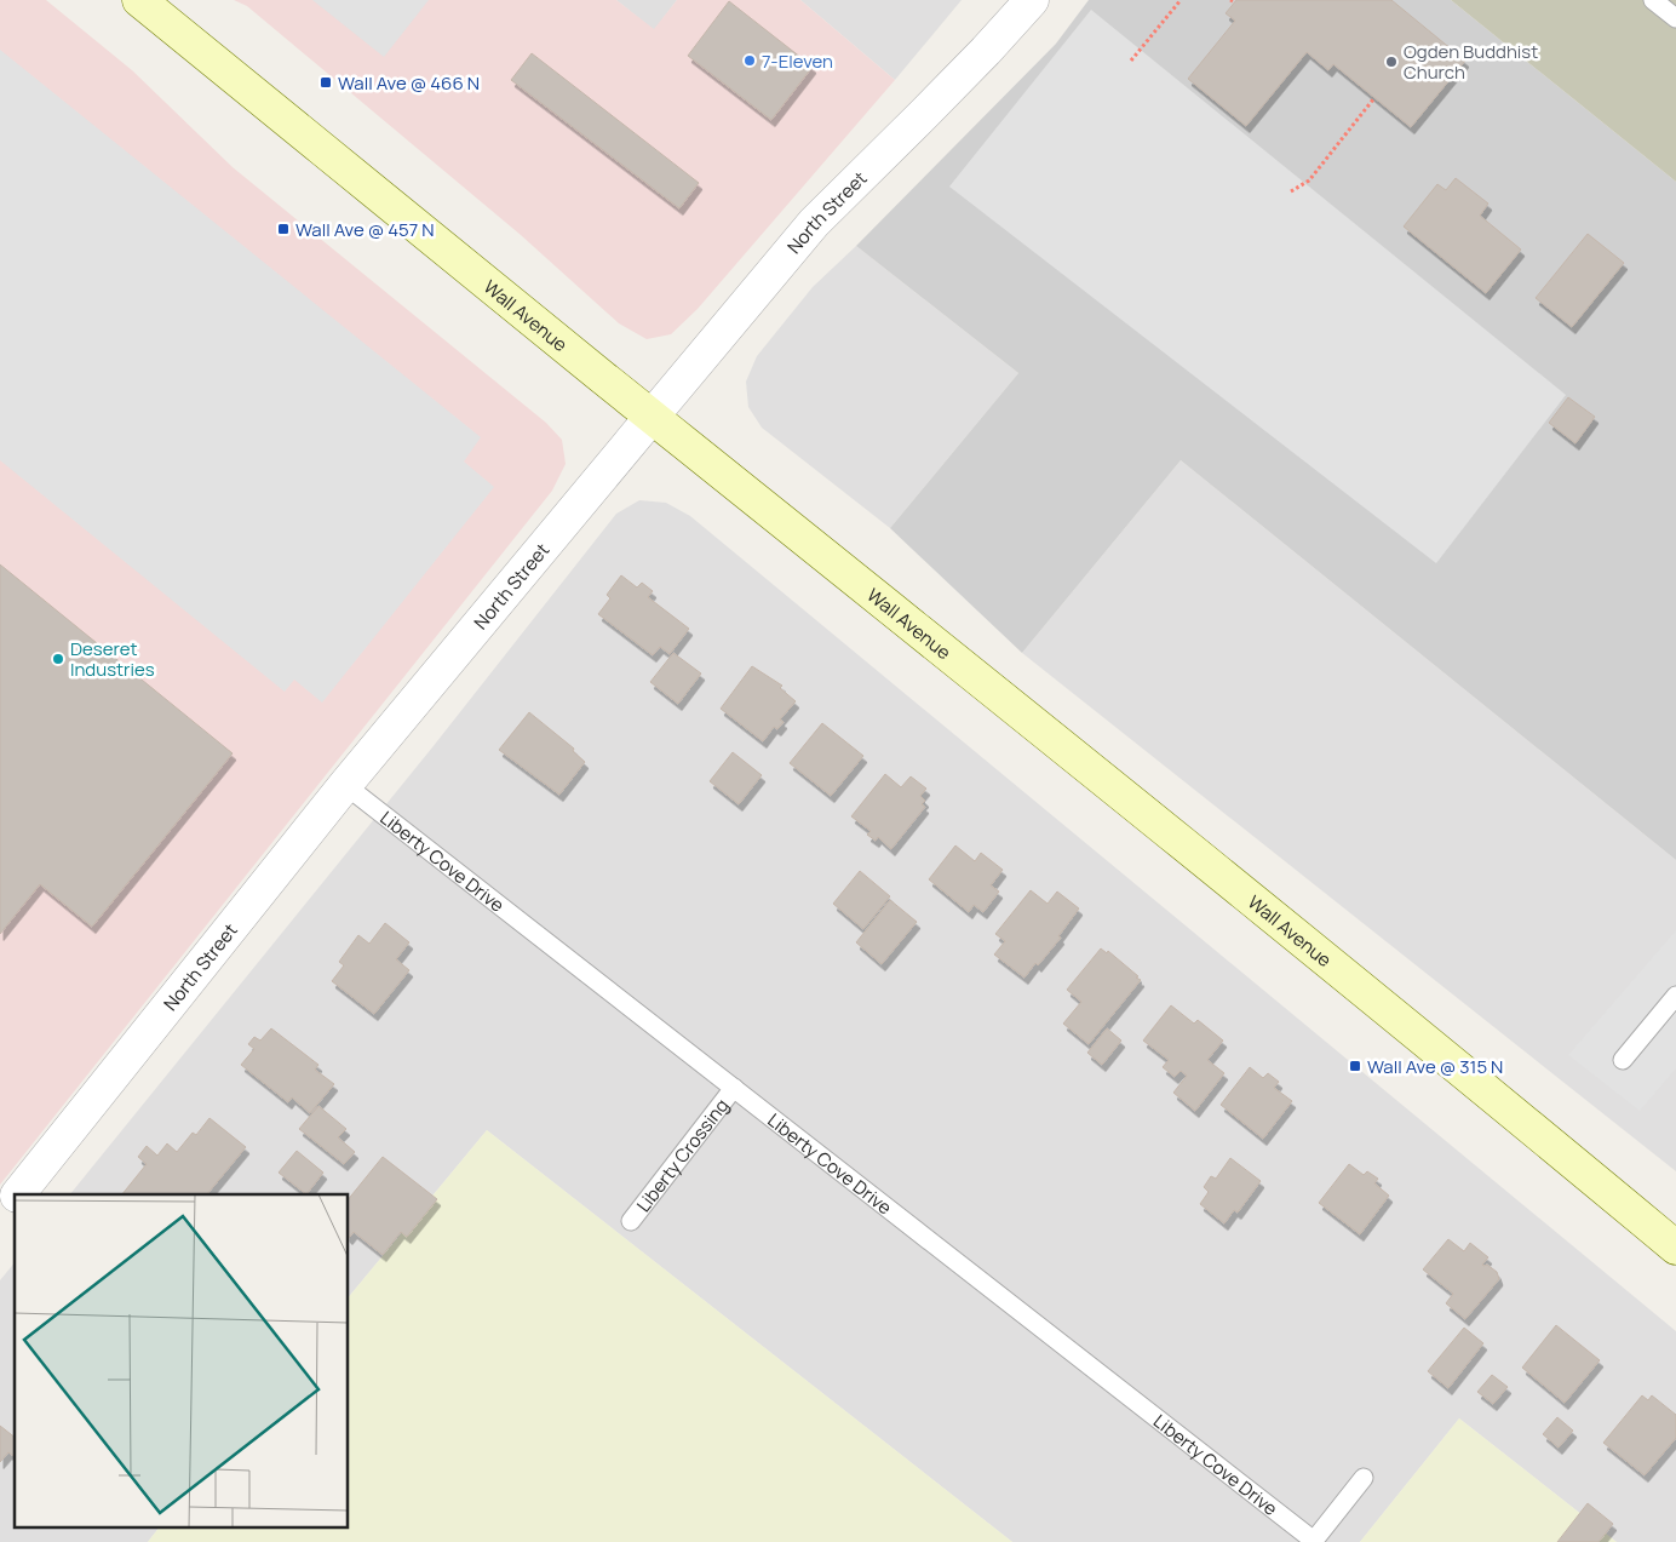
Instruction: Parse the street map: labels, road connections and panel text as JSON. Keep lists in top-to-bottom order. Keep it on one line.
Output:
{"streets":{"main road":["Wall Avenue"],"street":["North Street"],"lane":["Liberty Cove Drive","Liberty Crossing"]},"crossings":[["North Street","Wall Avenue"],["North Street","Liberty Cove Drive"],["Liberty Cove Drive","Liberty Crossing"]],"places":{"other":["7-Eleven","Ogden Buddhist Church","Deseret Industries"],"transit":["Wall Ave @ 466 N","Wall Ave @ 457 N","Wall Ave @ 315 N"]}}
